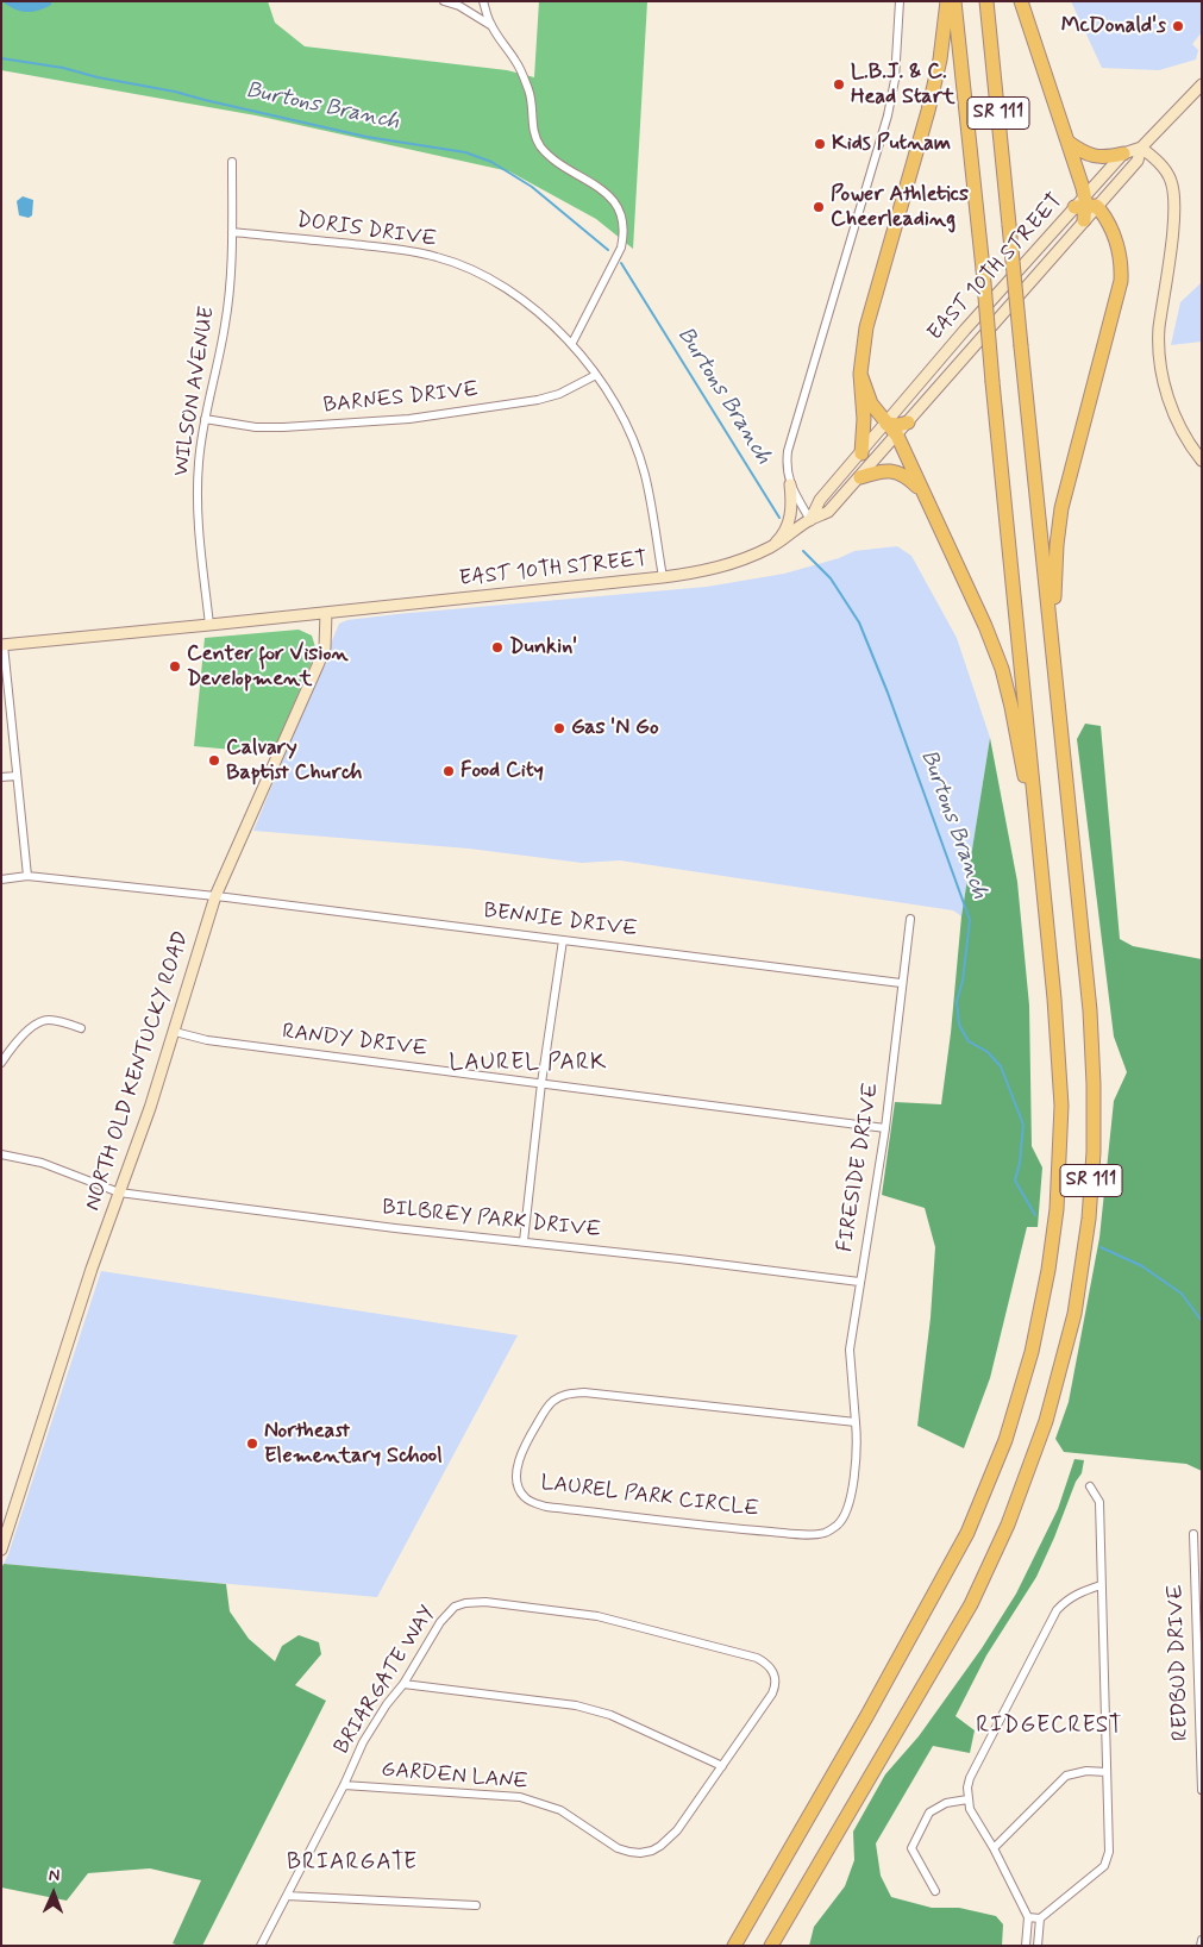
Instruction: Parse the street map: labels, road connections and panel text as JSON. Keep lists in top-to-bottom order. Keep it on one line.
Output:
{"streets":{"highway":["SR 111"],"main road":["EAST 10TH STREET","NORTH OLD KENTUCKY ROAD"],"street":["DORIS DRIVE","WILSON AVENUE","BARNES DRIVE","BENNIE DRIVE","RANDY DRIVE","FIRESIDE DRIVE","BILBREY PARK DRIVE","LAUREL PARK CIRCLE","REDBUD DRIVE","BRIARGATE WAY","GARDEN LANE"]},"crossings":[["DORIS DRIVE","EAST 10TH STREET"],["DORIS DRIVE","WILSON AVENUE"],["DORIS DRIVE","BARNES DRIVE"],["EAST 10TH STREET","WILSON AVENUE"],["EAST 10TH STREET","NORTH OLD KENTUCKY ROAD"],["WILSON AVENUE","BARNES DRIVE"],["BENNIE DRIVE","NORTH OLD KENTUCKY ROAD"],["BENNIE DRIVE","FIRESIDE DRIVE"],["RANDY DRIVE","NORTH OLD KENTUCKY ROAD"],["RANDY DRIVE","FIRESIDE DRIVE"],["NORTH OLD KENTUCKY ROAD","BILBREY PARK DRIVE"],["FIRESIDE DRIVE","BILBREY PARK DRIVE"],["FIRESIDE DRIVE","LAUREL PARK CIRCLE"],["BRIARGATE WAY","GARDEN LANE"]],"districts":["LAUREL PARK","RIDGECREST","BRIARGATE"],"water":["Burtons Branch"],"places":["McDonald's","L.B.J. & C. Head Start","Kids Putnam","Power Athletics Cheerleading","Dunkin'","Center for Vision Development","Gas 'N Go","Calvary Baptist Church","Food City","Northeast Elementary School"],"north":"top"}
